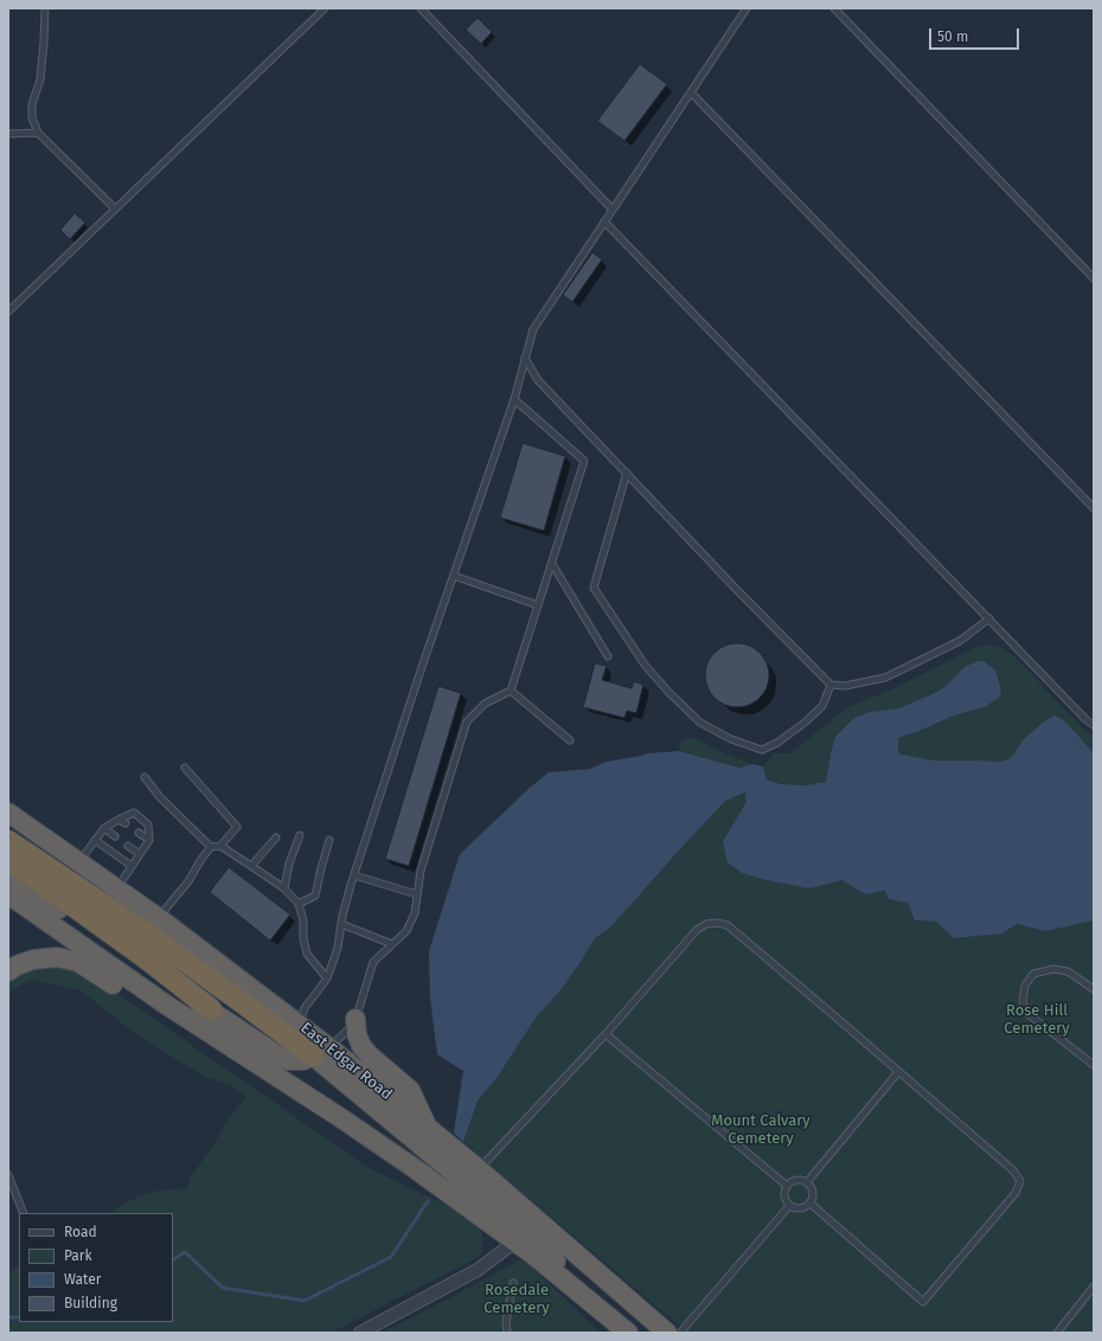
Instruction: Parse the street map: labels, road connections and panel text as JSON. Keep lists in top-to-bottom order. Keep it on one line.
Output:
{"streets":{"highway":["East Edgar Road"]},"parks":["Rose Hill Cemetery","Mount Calvary Cemetery","Rosedale Cemetery"],"legend":["Road","Park","Water","Building"],"scale_bar":"50 m"}
